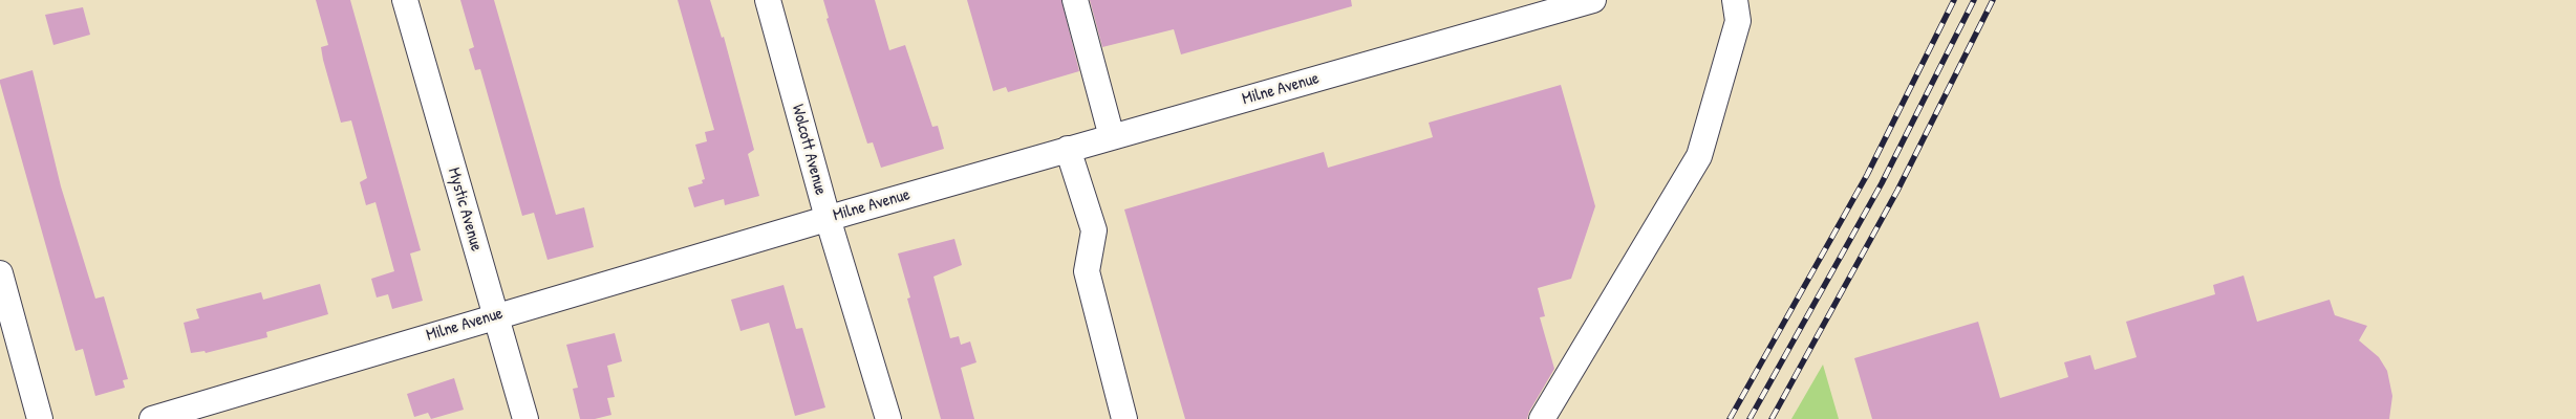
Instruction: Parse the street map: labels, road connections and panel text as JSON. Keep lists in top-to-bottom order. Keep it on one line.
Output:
{"streets":{"street":["Milne Avenue","Wolcott Avenue","Mystic Avenue"]},"crossings":[["Milne Avenue","Wolcott Avenue"],["Milne Avenue","Mystic Avenue"]]}
